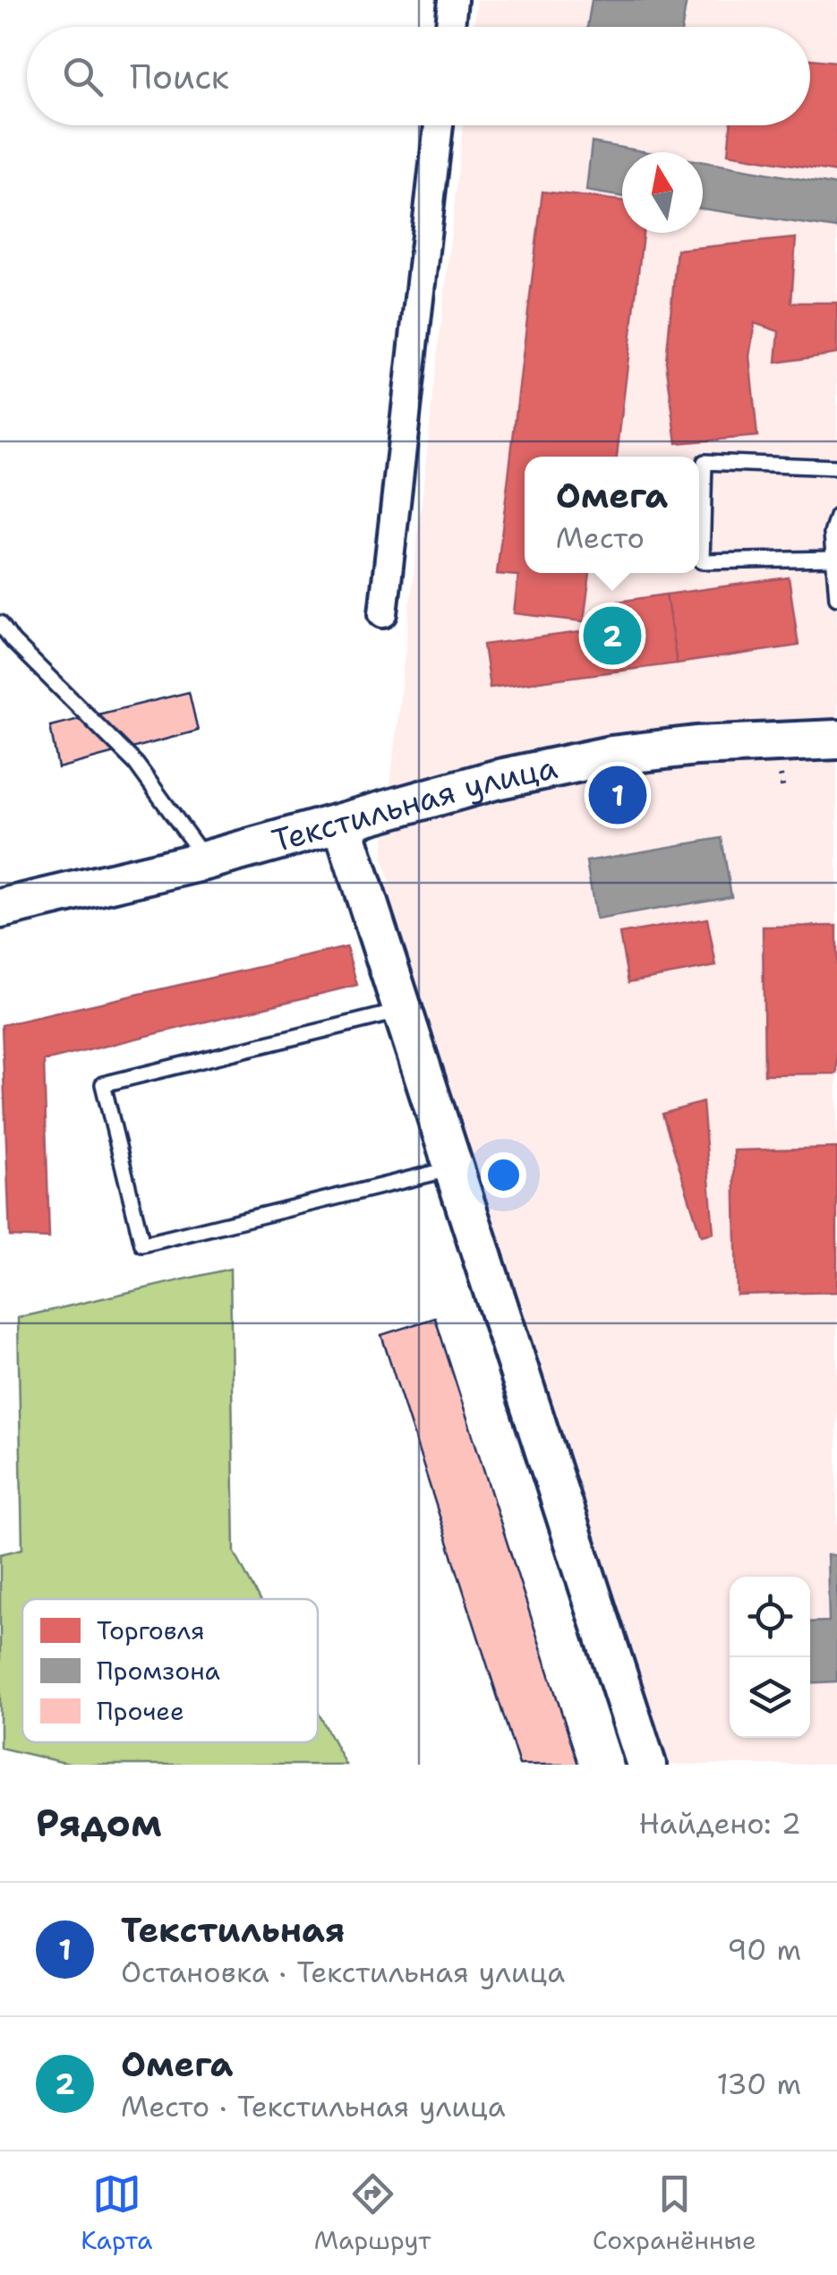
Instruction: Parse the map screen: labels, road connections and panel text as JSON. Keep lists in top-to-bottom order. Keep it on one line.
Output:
{"streets":{"street":["Текстильная улица"]},"legend":["Торговля","Промзона","Прочее"],"north":"top","page":{"search":"Поиск","popup":["Омега","Место"],"pins":["2","1"],"heading":["Рядом","Найдено: 2"],"list":[{"mark":"1","name":"Текстильная","note":"Остановка · Текстильная улица","value":"90 m"},{"mark":"2","name":"Омега","note":"Место · Текстильная улица","value":"130 m"}],"nav":["Карта","Маршрут","Сохранённые"]}}
